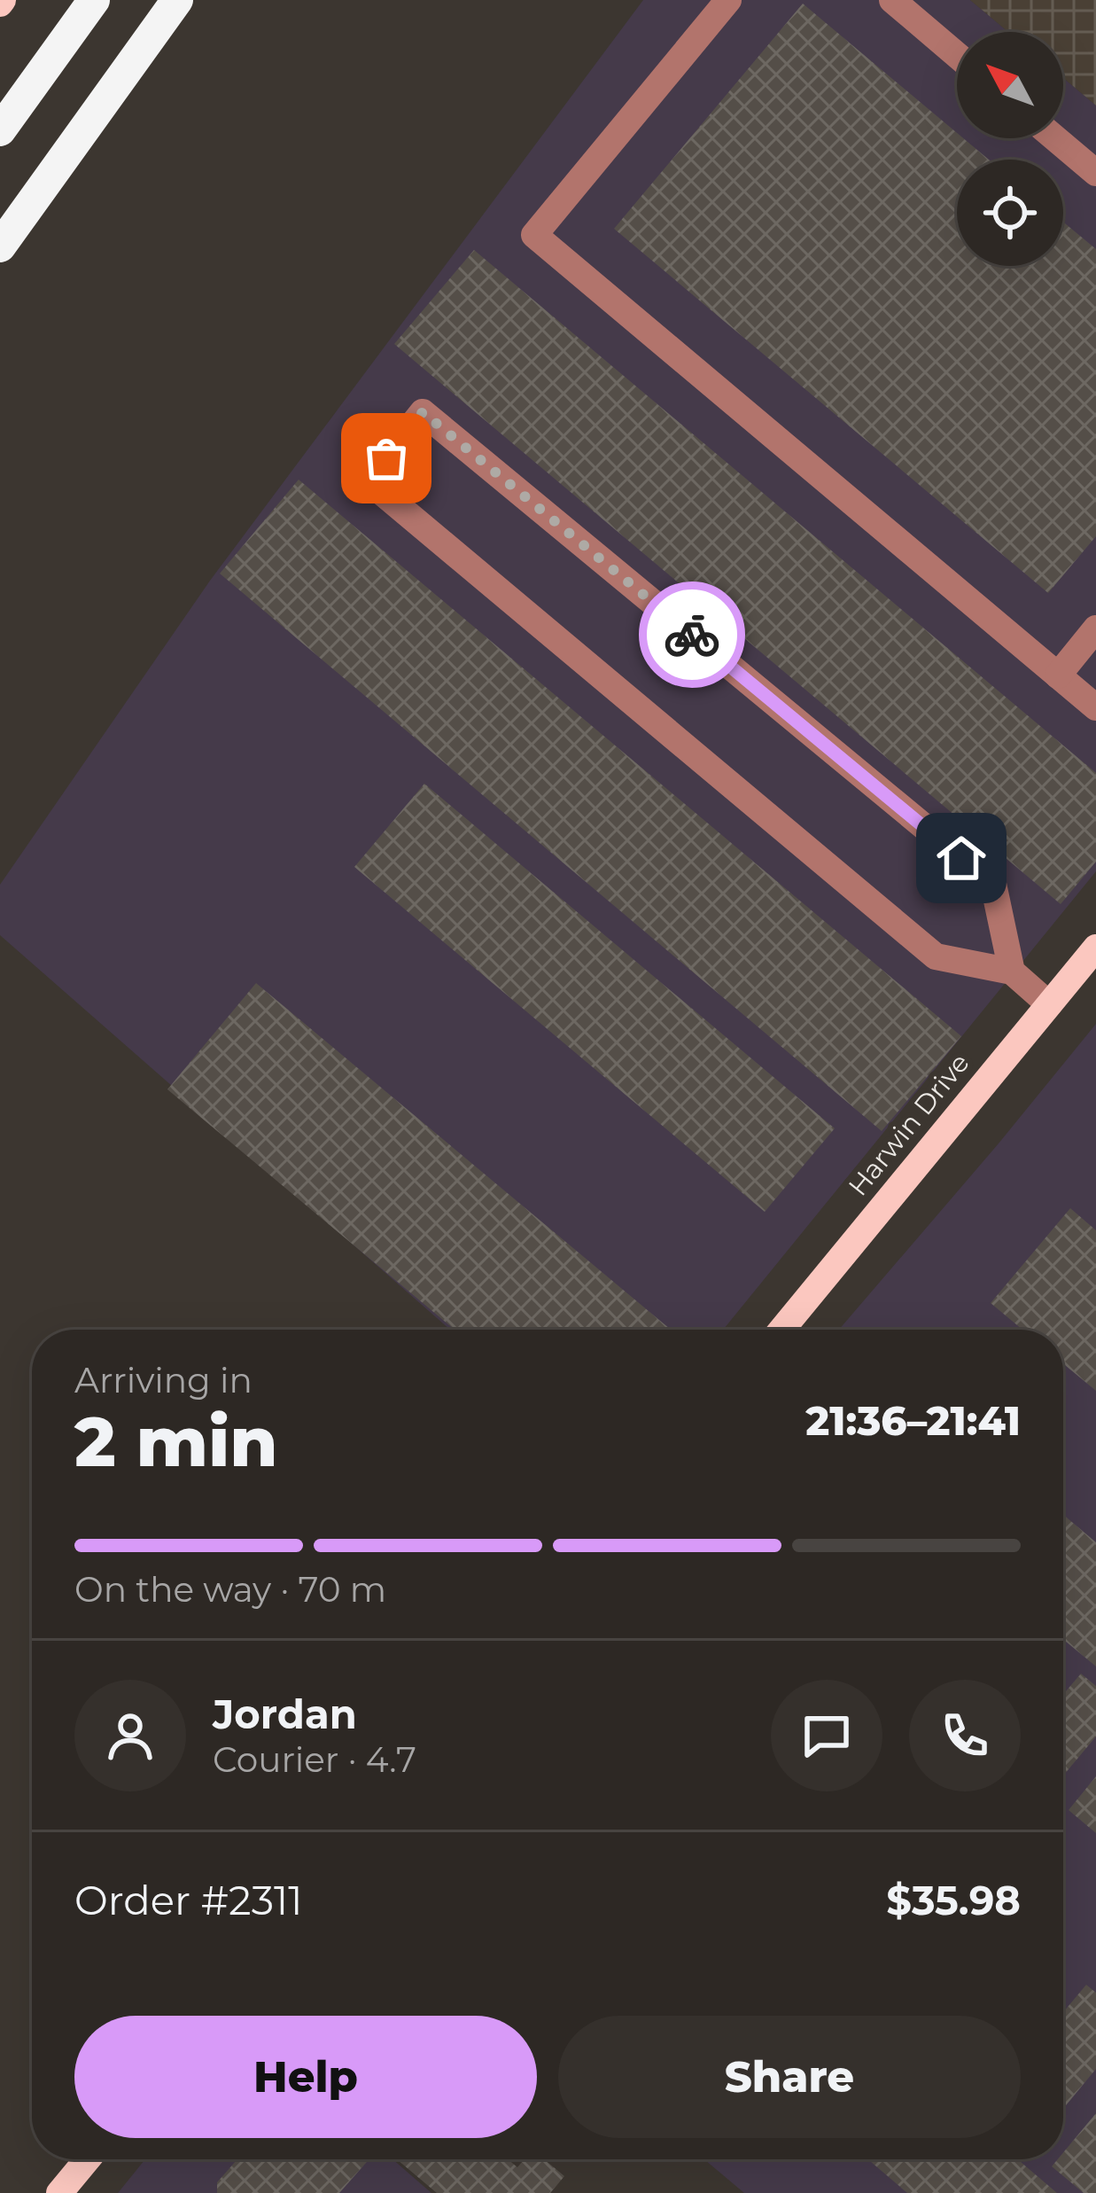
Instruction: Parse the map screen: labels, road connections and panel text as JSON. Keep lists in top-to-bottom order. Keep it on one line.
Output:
{"streets":{"main road":["Harwin Drive"]},"north":"top left","page":{"heading":["2 min","Arriving in","21:36–21:41"],"panel":["Jordan","Courier · 4.7","Order #2311","$35.98"],"bar":"On the way · 70 m","buttons":["Help","Share"]}}
